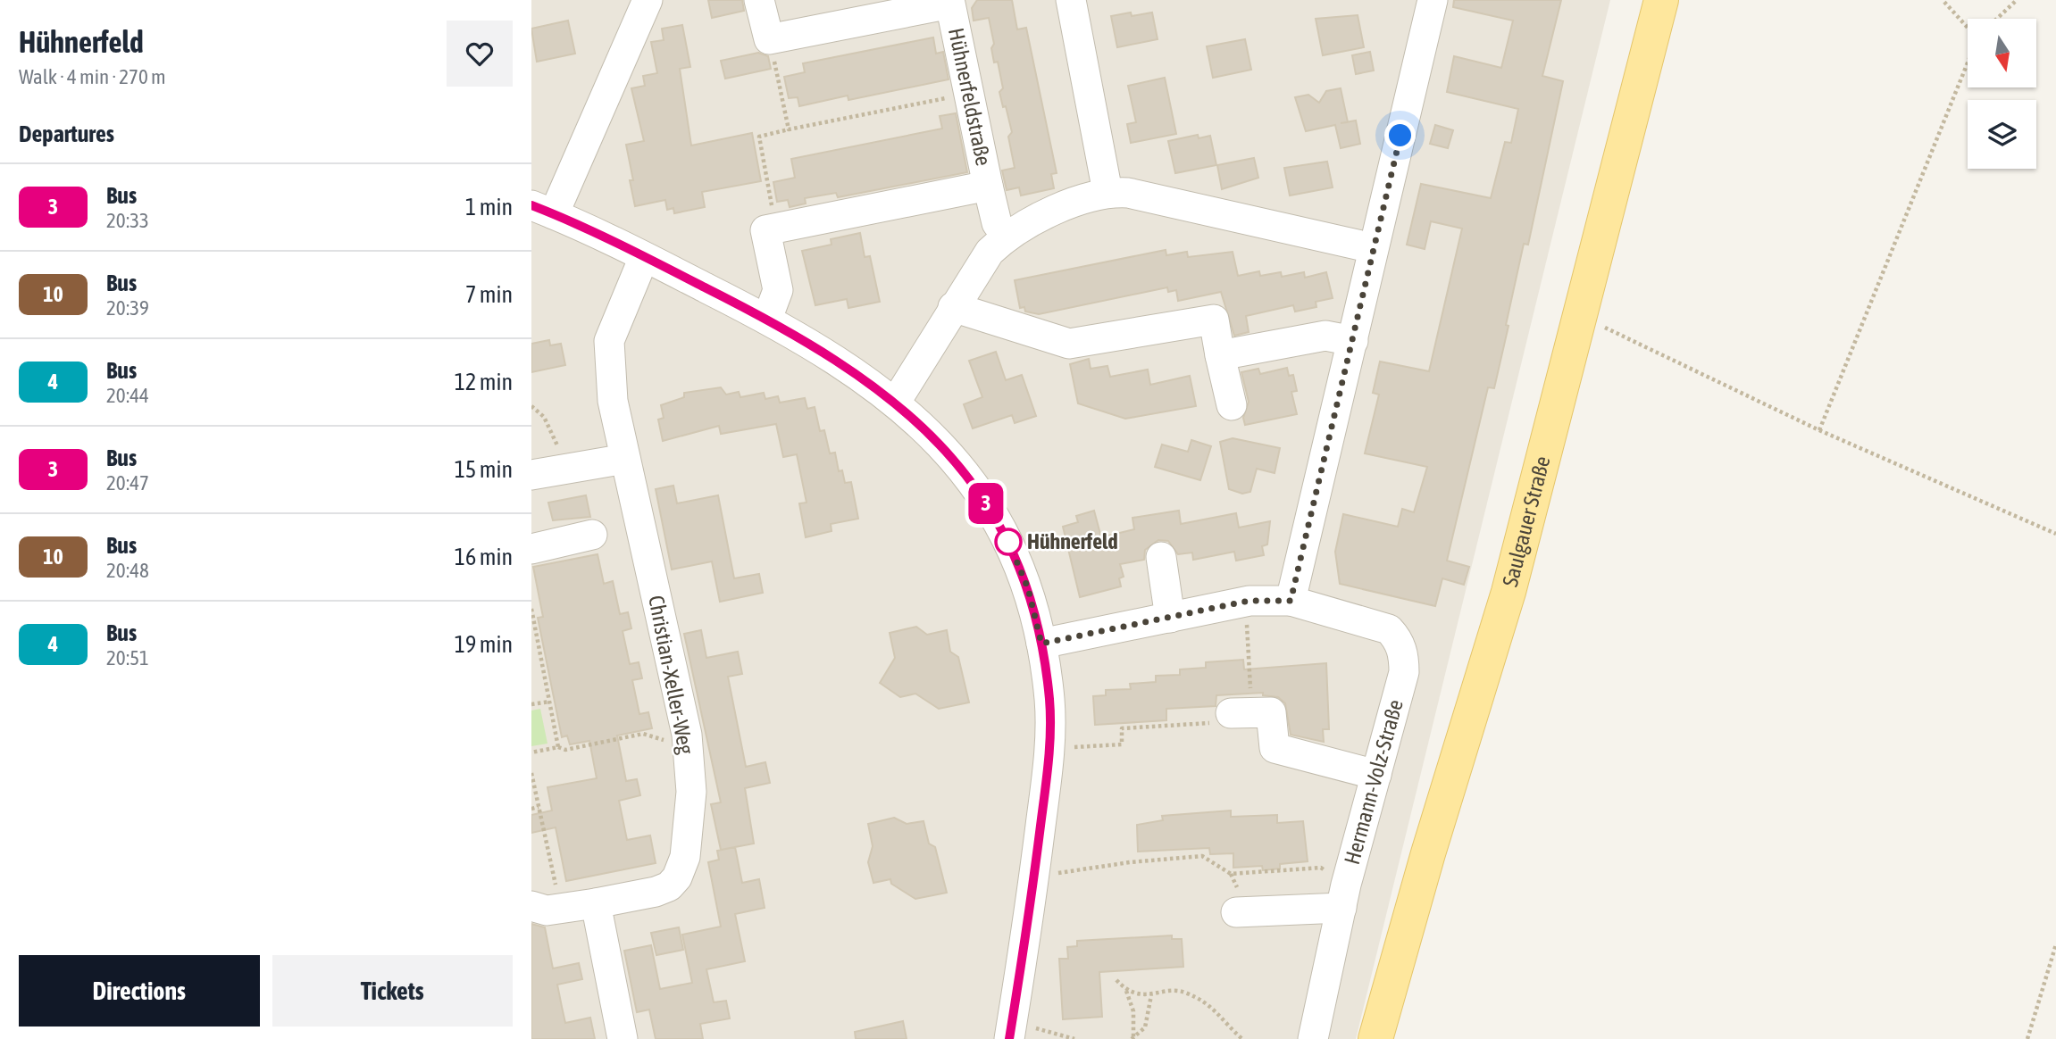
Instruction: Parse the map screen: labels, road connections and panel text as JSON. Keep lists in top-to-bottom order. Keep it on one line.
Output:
{"streets":{"main road":["Saulgauer Straße"],"street":["Hühnerfeldstraße","Christian-Xeller-Weg","Hermann-Volz-Straße"]},"places":["Hühnerfeld"],"lines":["bus line 3"],"north":"bottom","page":{"heading":[["Hühnerfeld","Walk · 4 min · 270 m"],"Departures"],"on_map":"3","list":[{"mark":"3","name":"Bus","note":"20:33","value":"1 min"},{"mark":"10","name":"Bus","note":"20:39","value":"7 min"},{"mark":"4","name":"Bus","note":"20:44","value":"12 min"},{"mark":"3","name":"Bus","note":"20:47","value":"15 min"},{"mark":"10","name":"Bus","note":"20:48","value":"16 min"},{"mark":"4","name":"Bus","note":"20:51","value":"19 min"}],"buttons":["Directions","Tickets"]}}
